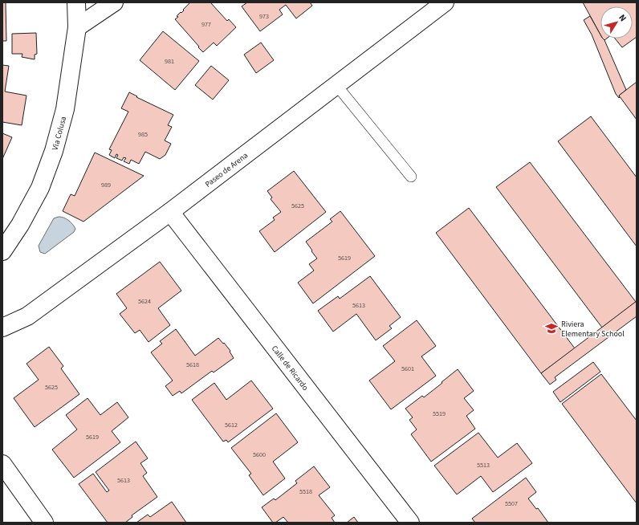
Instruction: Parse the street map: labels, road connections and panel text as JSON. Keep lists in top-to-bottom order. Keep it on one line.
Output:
{"streets":{"street":["Via Colusa","Paseo de Arena","Calle de Ricardo"]},"crossings":[["Paseo de Arena","Calle de Ricardo"]],"places":{"school or university":["Riviera Elementary School"]},"house_numbers":["973","977","981","985","989","5625","5619","5624","5613","5618","5601","5625","5519","5612","5619","5600","5513","5613","5518","5507"],"north":"top right"}
